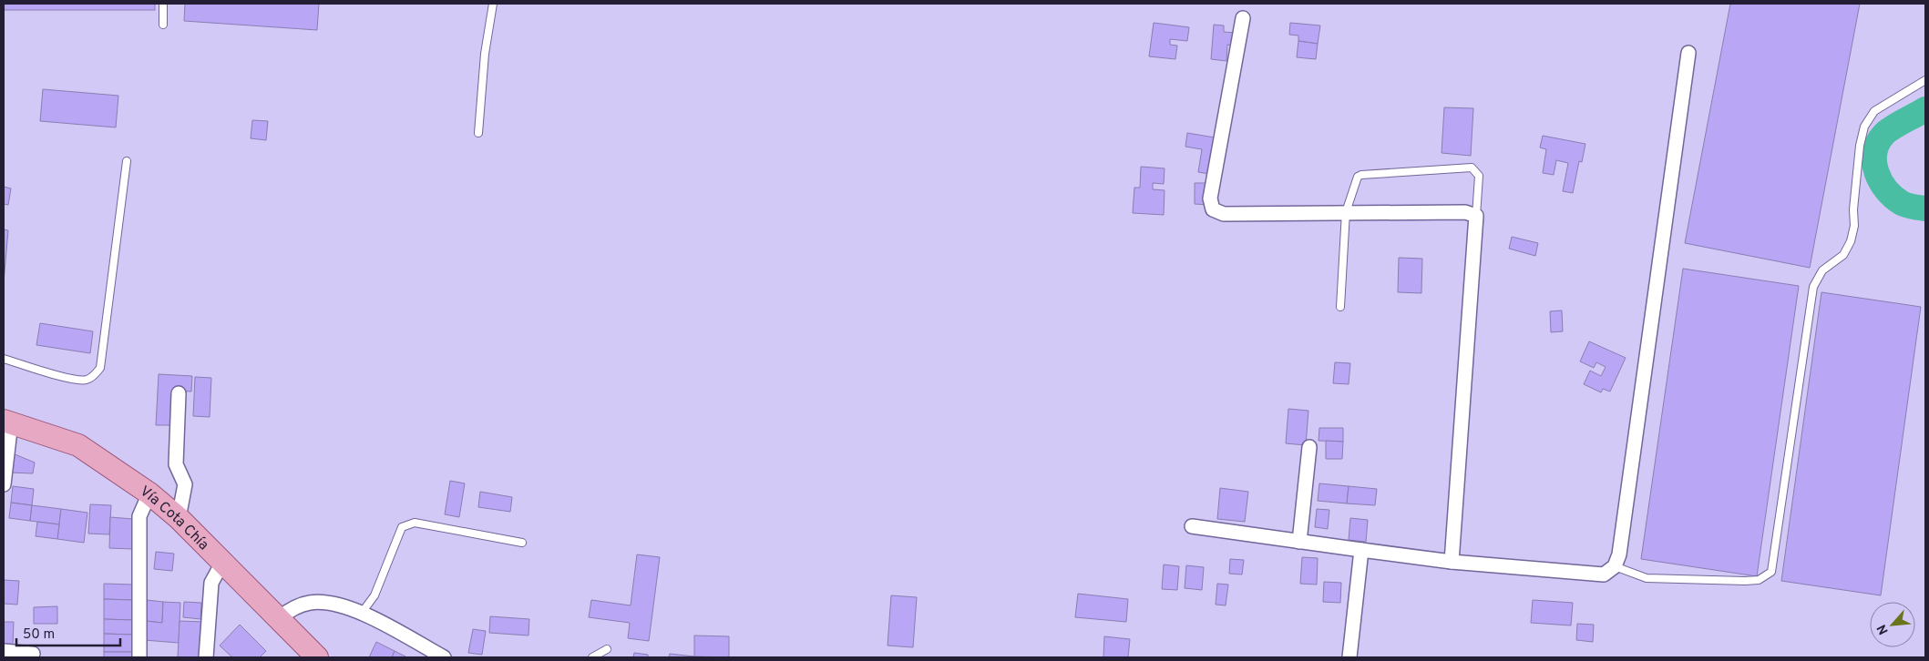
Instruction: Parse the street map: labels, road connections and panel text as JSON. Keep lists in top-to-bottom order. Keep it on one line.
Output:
{"streets":{"main road":["Vía Cota Chía"]},"scale_bar":"50 m","north":"bottom left"}
